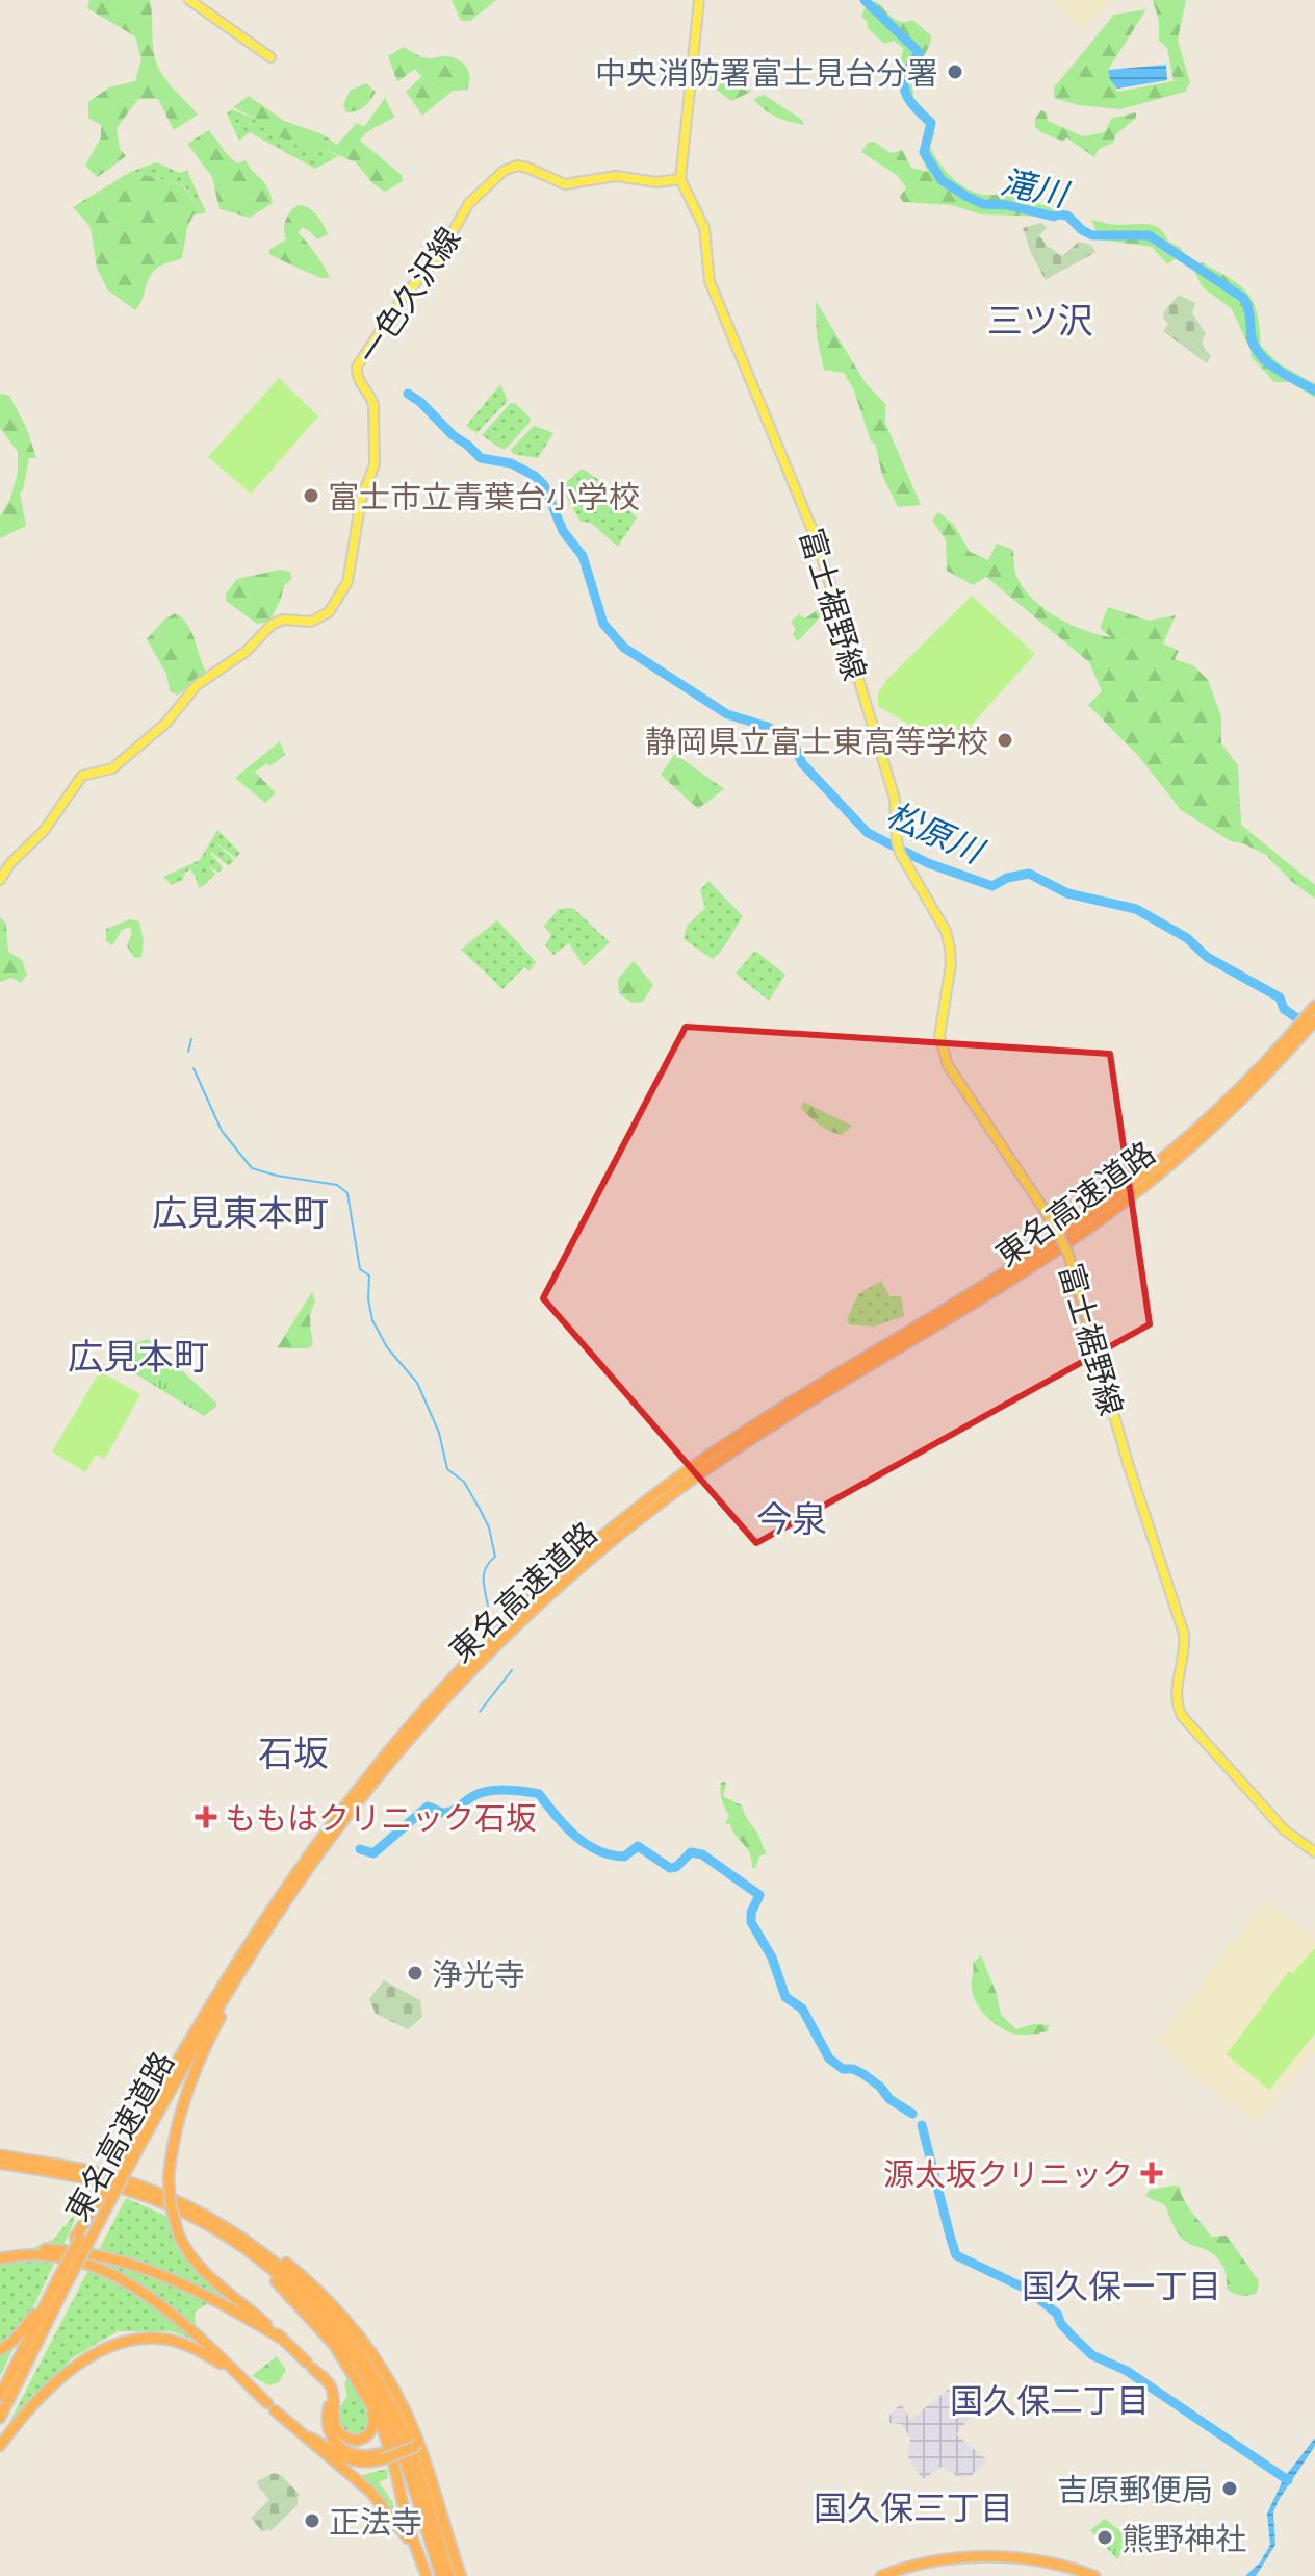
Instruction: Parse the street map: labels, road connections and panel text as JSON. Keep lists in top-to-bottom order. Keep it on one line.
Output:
{"streets":{"highway":["東名高速道路"],"main road":["一色久沢線","富士裾野線"]},"crossings":[["一色久沢線","富士裾野線"]],"districts":["三ツ沢","広見東本町","広見本町","今泉","石坂","国久保一丁目","国久保二丁目","国久保三丁目"],"water":["滝川","松原川"],"places":{"other":["中央消防署富士見台分署","富士市立青葉台小学校","静岡県立富士東高等学校","浄光寺","吉原郵便局","正法寺","熊野神社"],"health":["ももはクリニック石坂","源太坂クリニック"]}}
